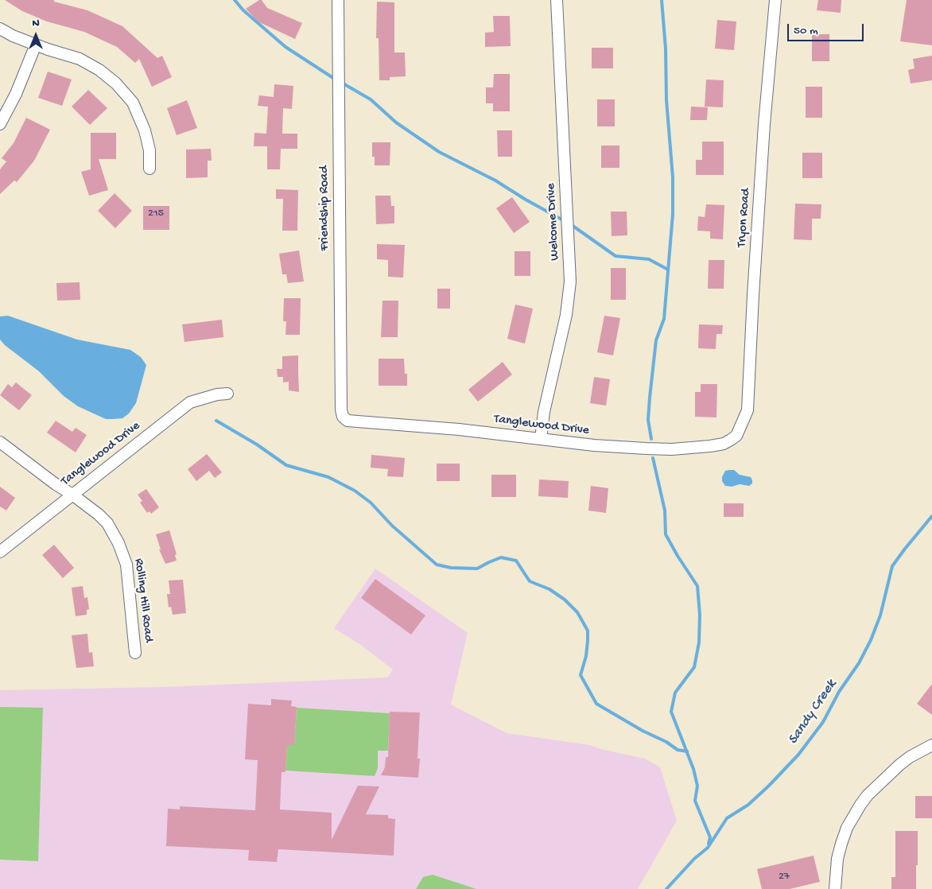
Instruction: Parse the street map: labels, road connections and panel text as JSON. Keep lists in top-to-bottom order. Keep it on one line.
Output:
{"streets":{"street":["Friendship Road","Tryon Road","Welcome Drive","Tanglewood Drive","Rolling Hill Road"]},"crossings":[["Friendship Road","Tanglewood Drive"],["Tryon Road","Tanglewood Drive"],["Welcome Drive","Tanglewood Drive"],["Tanglewood Drive","Rolling Hill Road"]],"water":["Sandy Creek"],"house_numbers":["215","27"],"scale_bar":"50 m","north":"top"}
